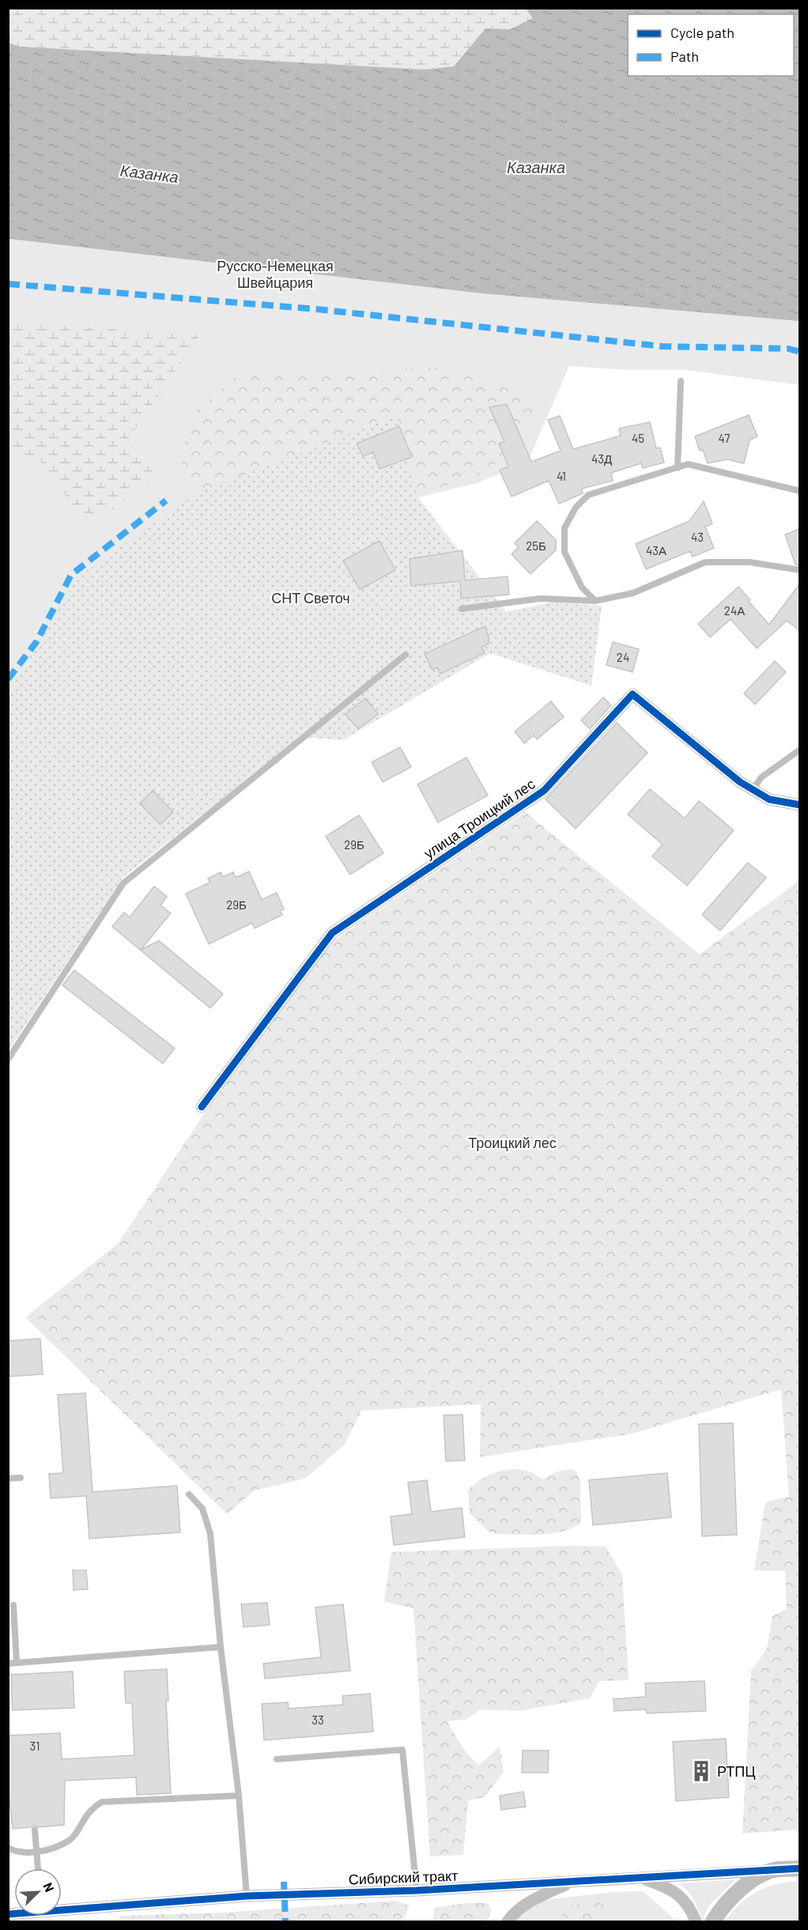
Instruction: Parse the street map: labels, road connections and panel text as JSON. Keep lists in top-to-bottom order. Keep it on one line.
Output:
{"streets":{"street":["улица Троицкий лес","Сибирский тракт"]},"water":["Казанка"],"parks":["Русско-Немецкая Швейцария","СНТ Светоч","Троицкий лес"],"places":{"building":["РТПЦ"]},"house_numbers":["45","47","43Д","41","43","25Б","43А","24А","24","29Б","29Б","33","31"],"legend":["Cycle path","Path"],"north":"top right"}
